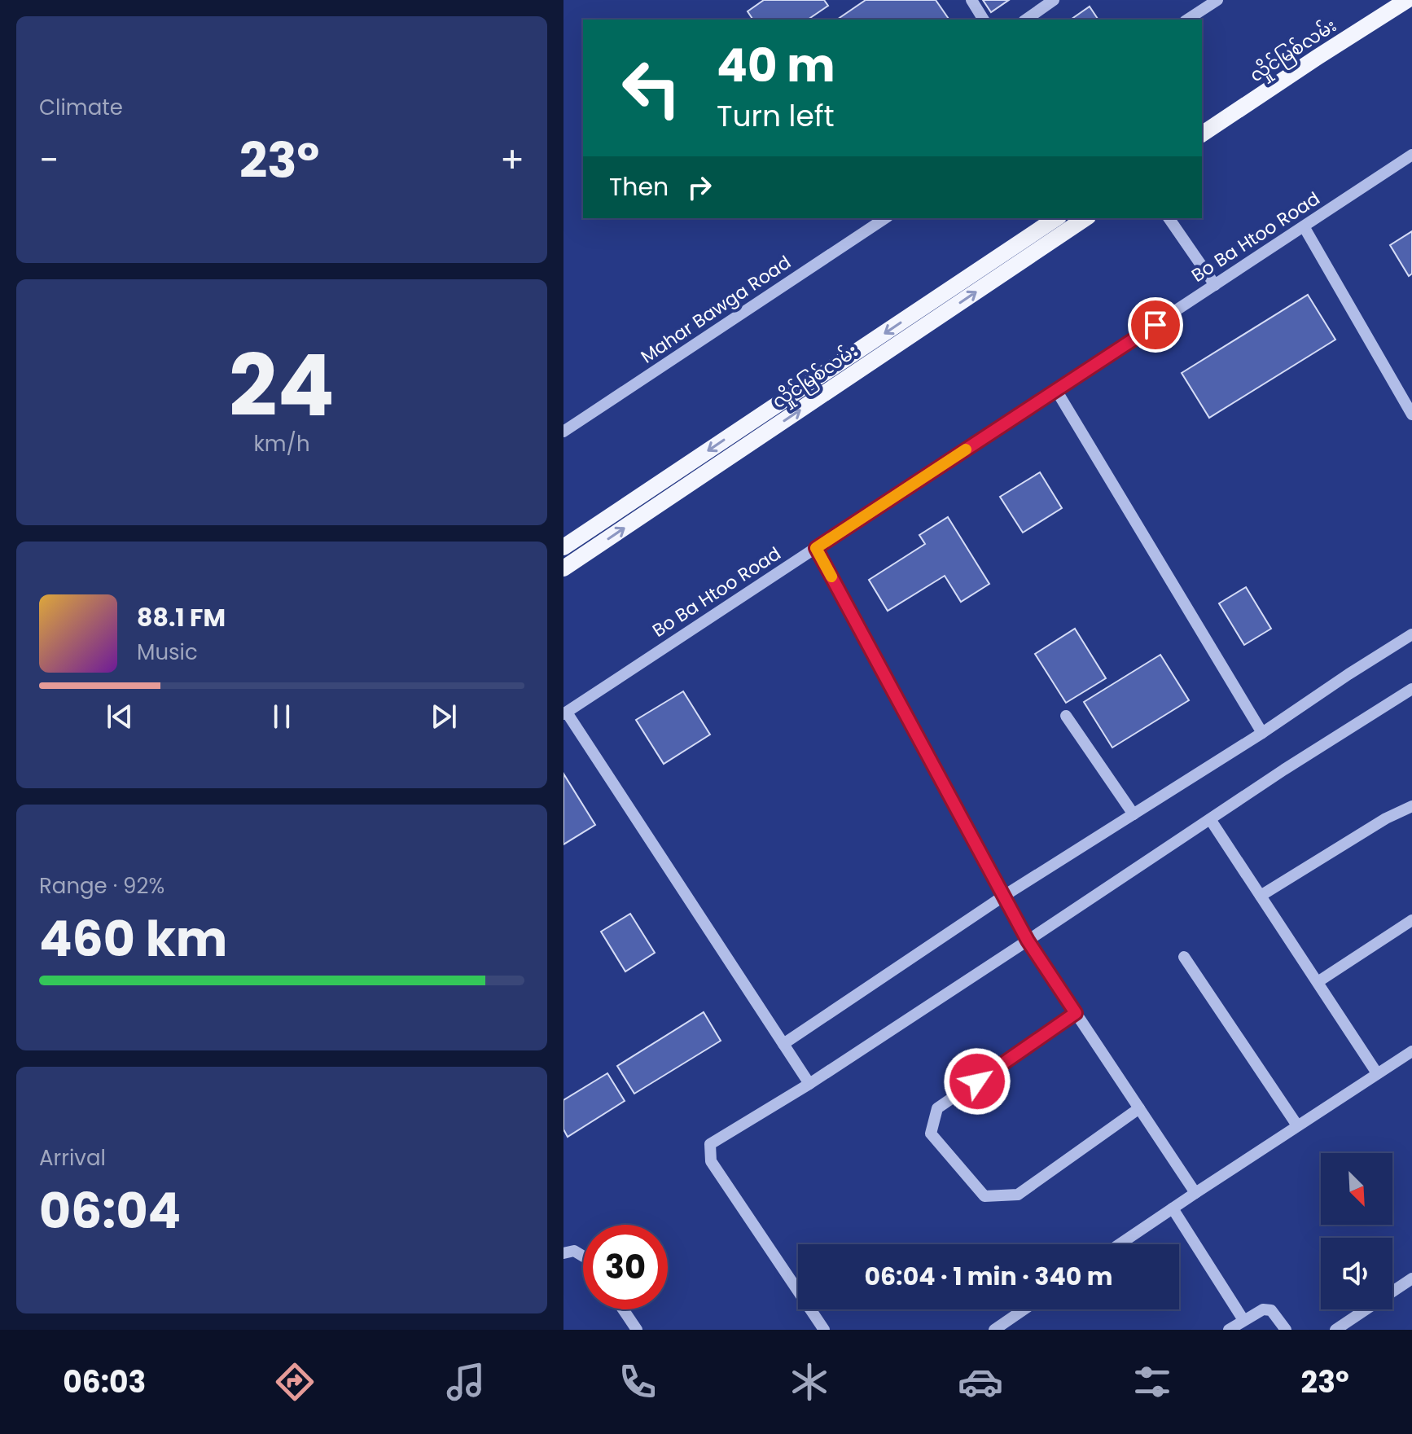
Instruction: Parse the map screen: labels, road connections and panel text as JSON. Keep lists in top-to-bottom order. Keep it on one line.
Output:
{"streets":{"main road":["လှိုင်မြစ်လမ်း"],"street":["Bo Ba Htoo Road","Mahar Bawga Road"]},"north":"bottom right","page":{"tile":["Climate",["24","km/h"],["Range · 92%","460 km"],["Arrival","06:04"]],"turn":["40 m","Turn left"],"heat":["−","23°","+"],"then":"Then","song":["88.1 FM","Music"],"limit":"30","trip":"06:04 · 1 min · 340 m","tabs":["06:03","23°"]}}
